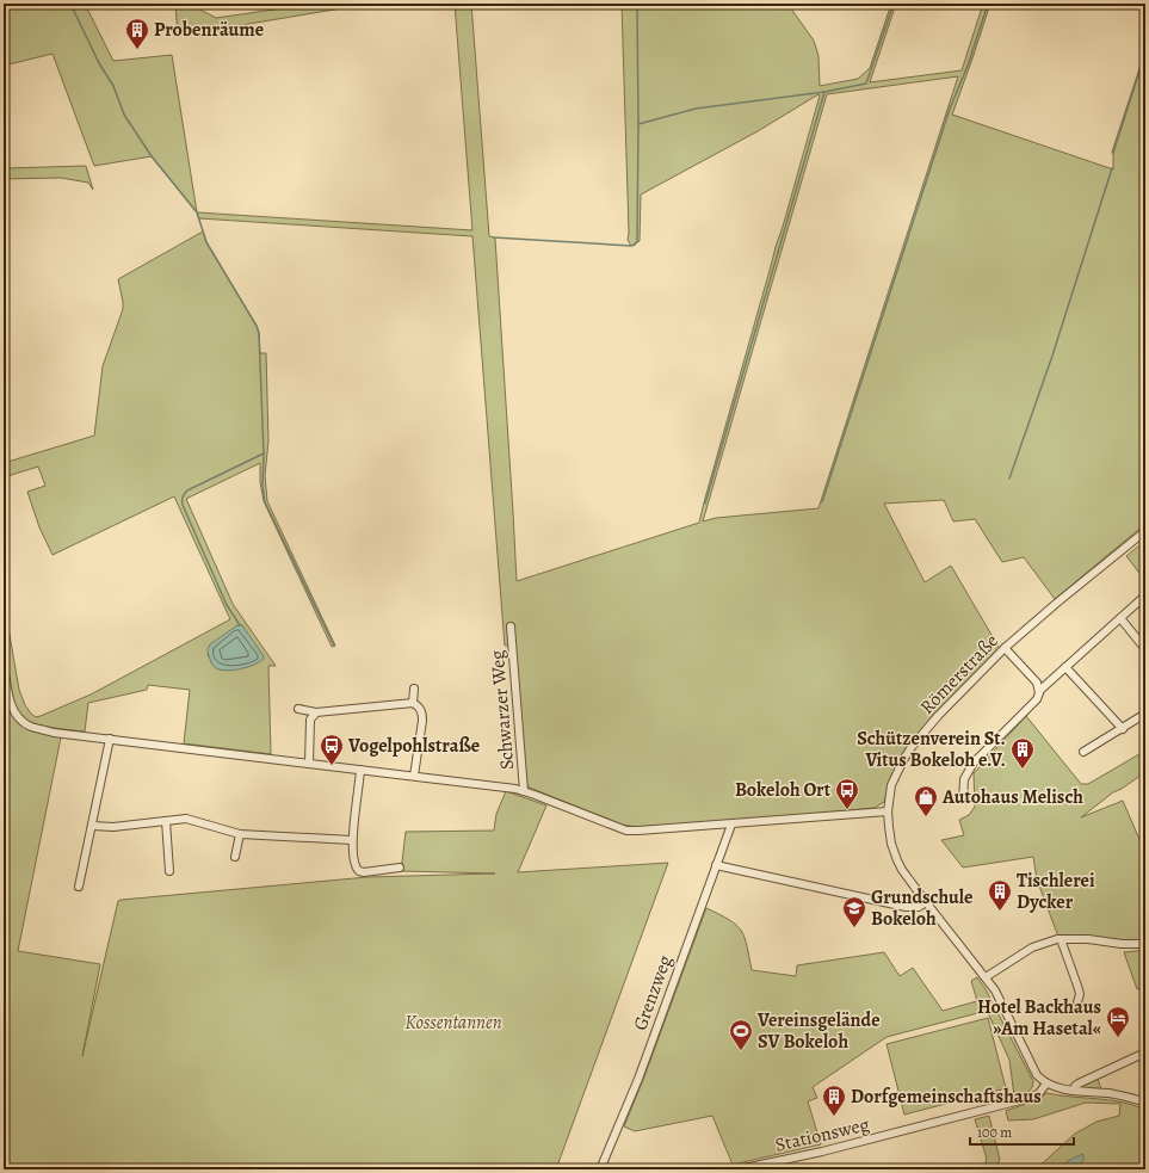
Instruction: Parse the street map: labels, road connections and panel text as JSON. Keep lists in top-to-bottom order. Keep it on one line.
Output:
{"streets":{"street":["Römerstraße","Schwarzer Weg","Grenzweg","Stationsweg"]},"crossings":[["Römerstraße","Stationsweg"]],"parks":["Kossentannen"],"places":{"building":["Probenräume","Schützenverein St. Vitus Bokeloh e.V.","Tischlerei Dycker","Dorfgemeinschaftshaus"],"bus stop":["Vogelpohlstraße","Bokeloh Ort"],"shop":["Autohaus Melisch"],"school or university":["Grundschule Bokeloh"],"hotel":["Hotel Backhaus »Am Hasetal«"],"sports":["Vereinsgelände SV Bokeloh"]},"scale_bar":"100 m"}
